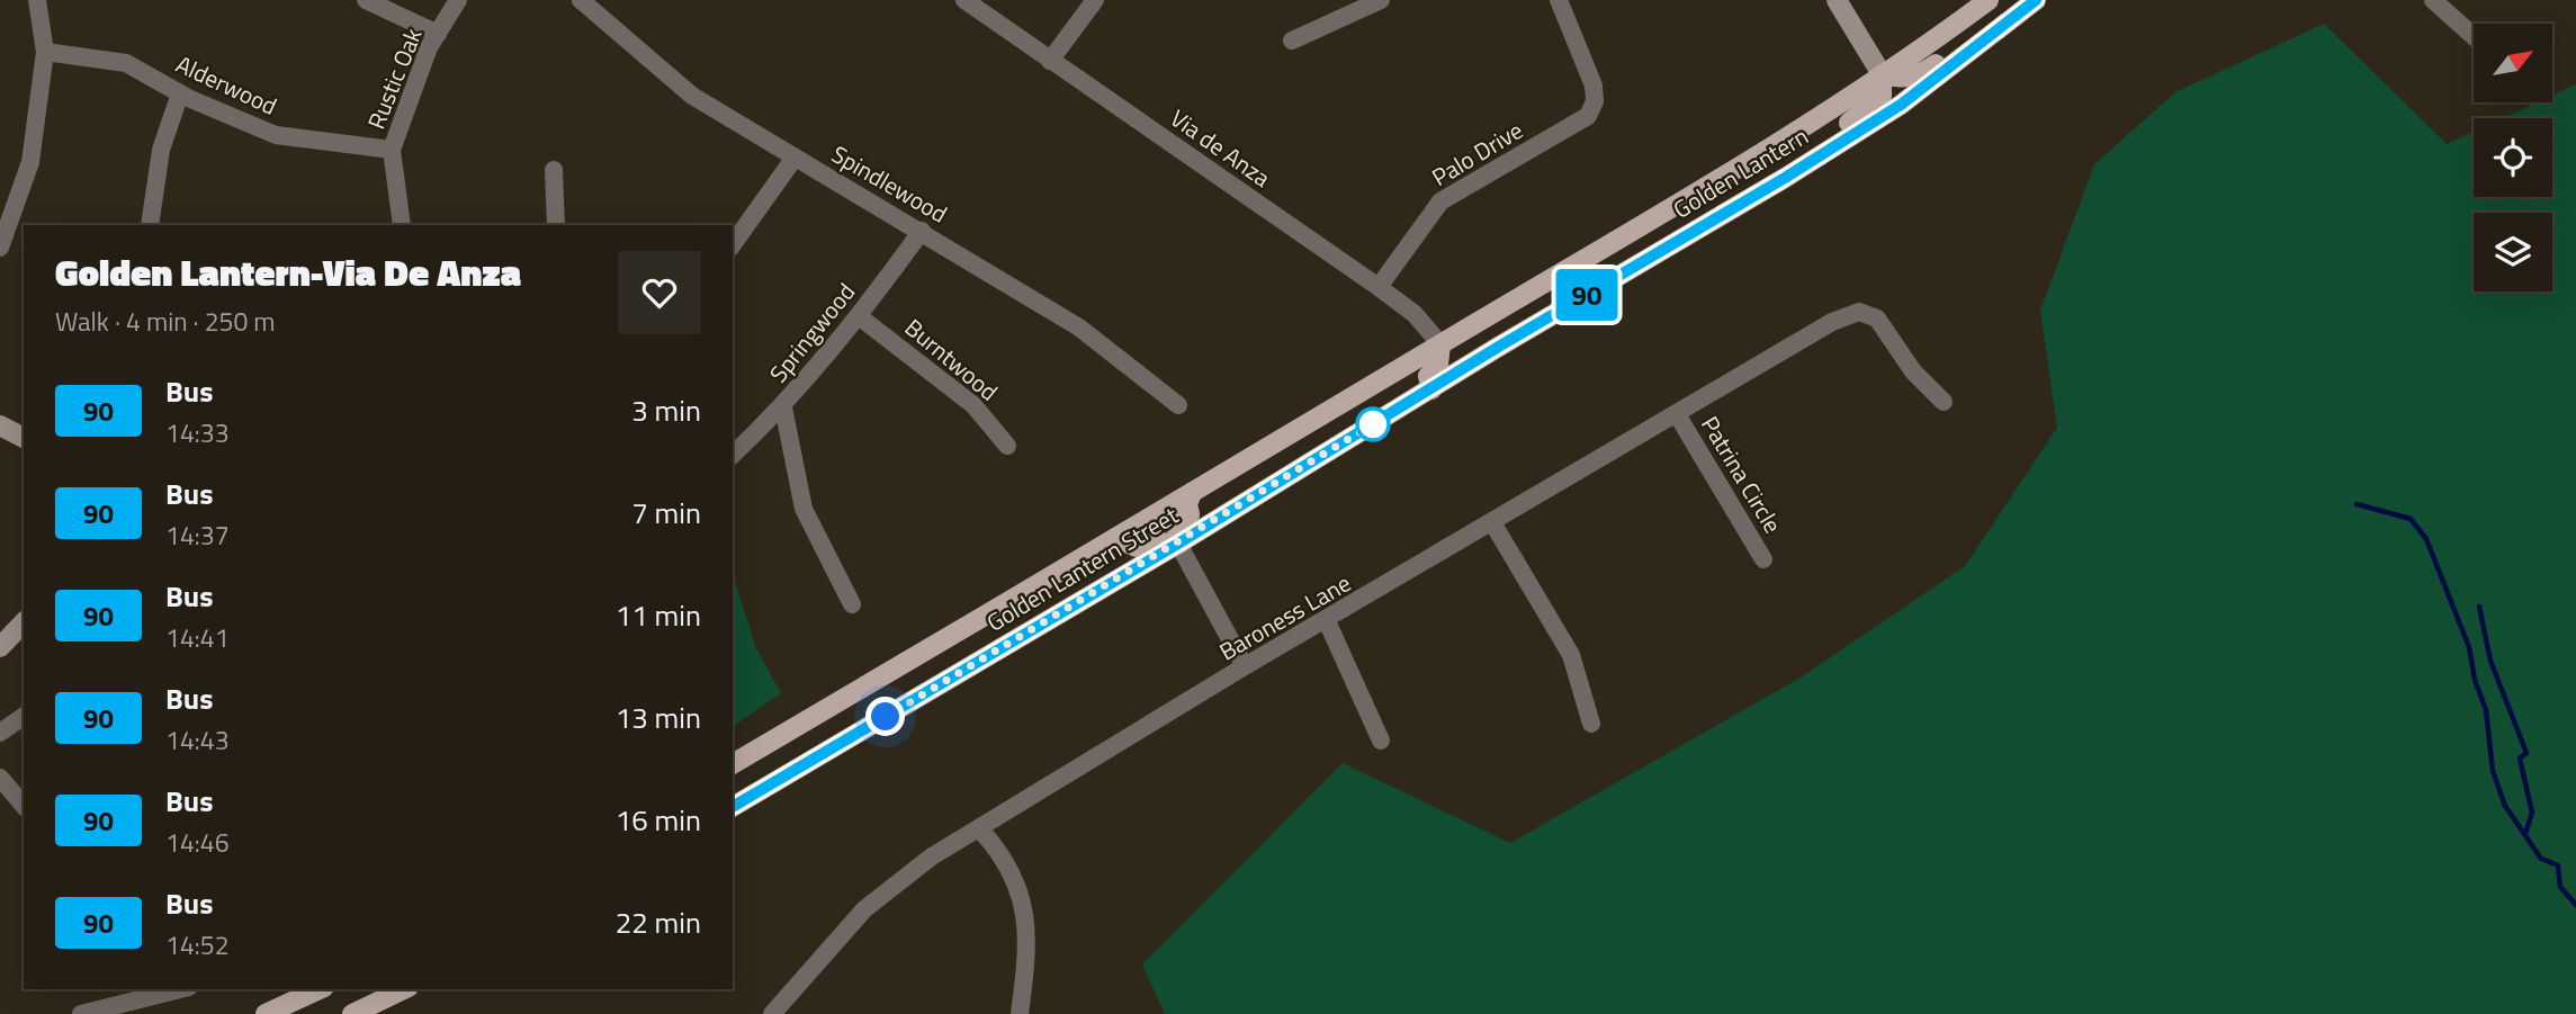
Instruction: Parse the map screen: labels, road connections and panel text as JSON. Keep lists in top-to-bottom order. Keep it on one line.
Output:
{"streets":{"main road":["Golden Lantern","Golden Lantern Street"],"street":["Rustic Oak","Alderwood","Via de Anza","Palo Drive","Spindlewood","Springwood","Burntwood","Patrina Circle","Baroness Lane"]},"crossings":[["Rustic Oak","Alderwood"],["Via de Anza","Palo Drive"],["Via de Anza","Golden Lantern"],["Via de Anza","Golden Lantern Street"],["Golden Lantern","Golden Lantern Street"],["Spindlewood","Springwood"],["Springwood","Burntwood"],["Patrina Circle","Baroness Lane"]],"lines":["bus line 90"],"north":"top right","page":{"on_map":"90","heading":["Golden Lantern-Via De Anza","Walk · 4 min · 250 m"],"list":[{"mark":"90","name":"Bus","note":"14:33","value":"3 min"},{"mark":"90","name":"Bus","note":"14:37","value":"7 min"},{"mark":"90","name":"Bus","note":"14:41","value":"11 min"},{"mark":"90","name":"Bus","note":"14:43","value":"13 min"},{"mark":"90","name":"Bus","note":"14:46","value":"16 min"},{"mark":"90","name":"Bus","note":"14:52","value":"22 min"}]}}
